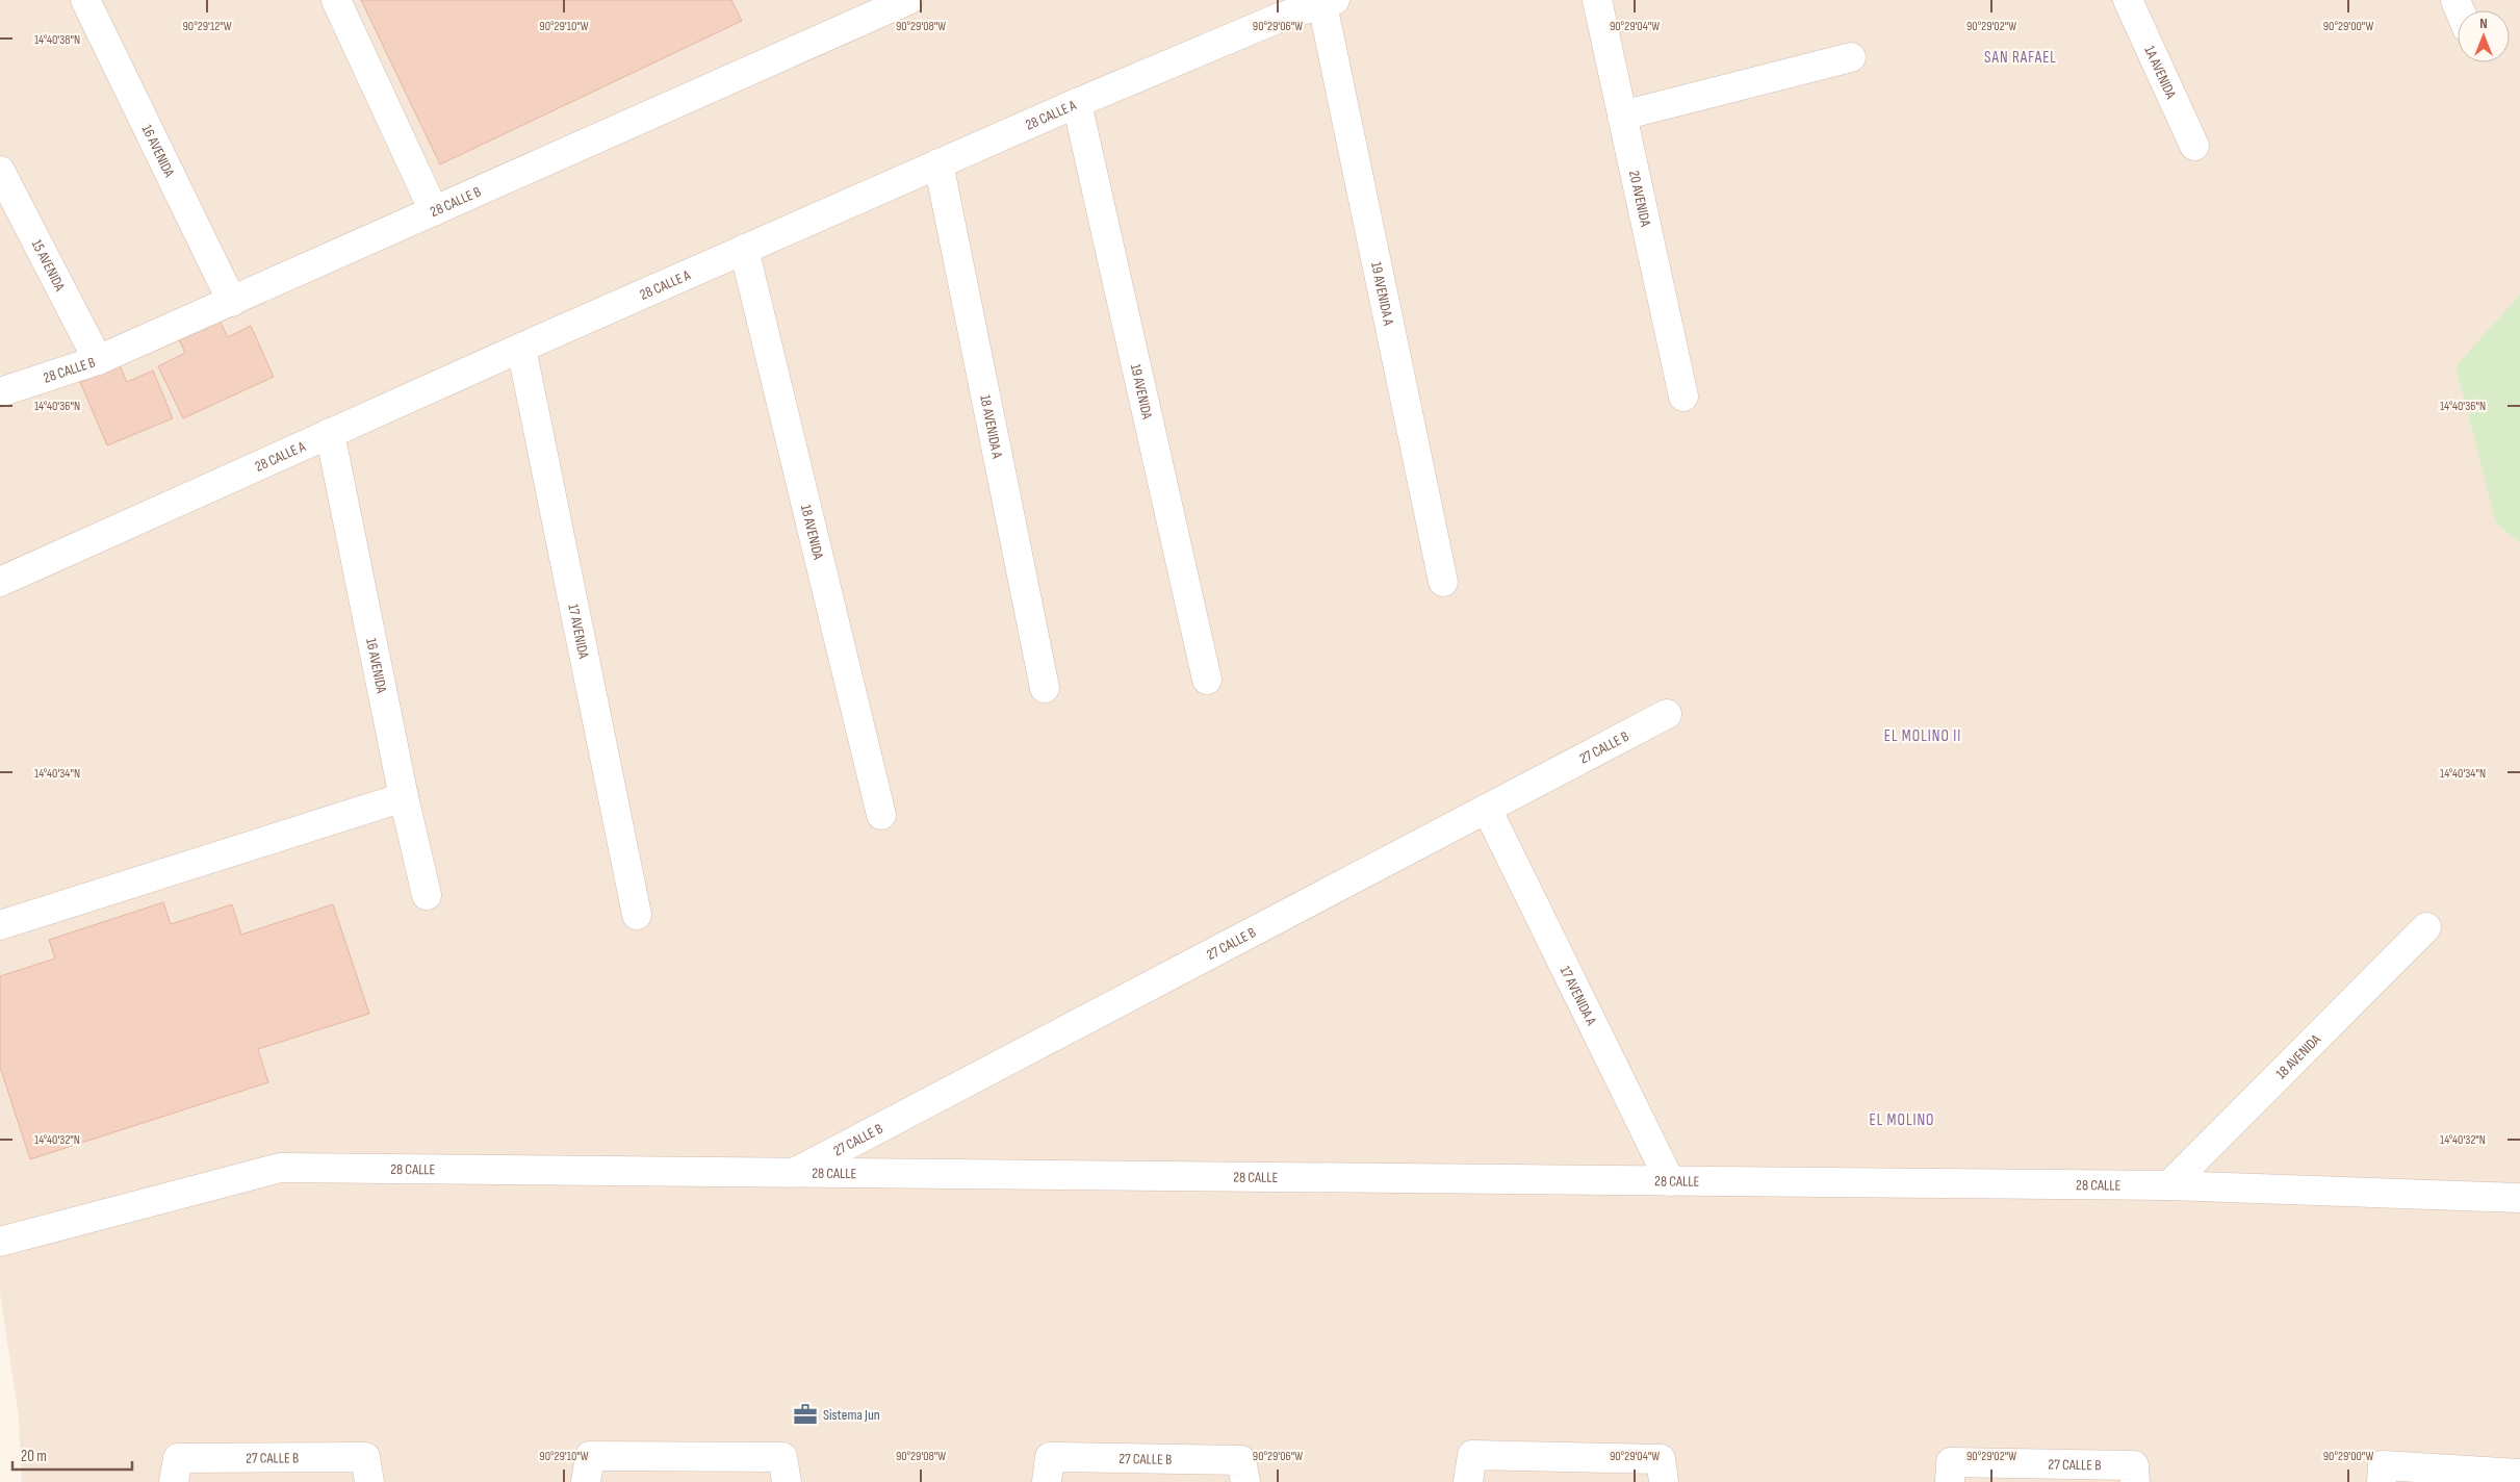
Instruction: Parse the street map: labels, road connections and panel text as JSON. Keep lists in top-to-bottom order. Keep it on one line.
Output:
{"streets":{"street":["1A AVENIDA","28 CALLE A","16 AVENIDA","20 AVENIDA","28 CALLE B","15 AVENIDA","19 AVENIDA A","19 AVENIDA","18 AVENIDA A","18 AVENIDA","17 AVENIDA","27 CALLE B","17 AVENIDA A","28 CALLE"]},"crossings":[["28 CALLE A","16 AVENIDA"],["28 CALLE A","19 AVENIDA A"],["28 CALLE A","19 AVENIDA"],["28 CALLE A","18 AVENIDA A"],["28 CALLE A","18 AVENIDA"],["28 CALLE A","17 AVENIDA"],["16 AVENIDA","28 CALLE B"],["28 CALLE B","15 AVENIDA"],["18 AVENIDA","28 CALLE"],["27 CALLE B","17 AVENIDA A"],["27 CALLE B","28 CALLE"],["17 AVENIDA A","28 CALLE"]],"districts":["SAN RAFAEL","EL MOLINO II","EL MOLINO"],"places":{"office":["Sistema Jun"]},"scale_bar":"20 m","north":"top","coordinates":["90°29'12\"W","90°29'10\"W","90°29'08\"W","90°29'06\"W","90°29'04\"W","90°29'02\"W","90°29'00\"W","14°40'38\"N","14°40'36\"N","14°40'34\"N","14°40'32\"N"]}
